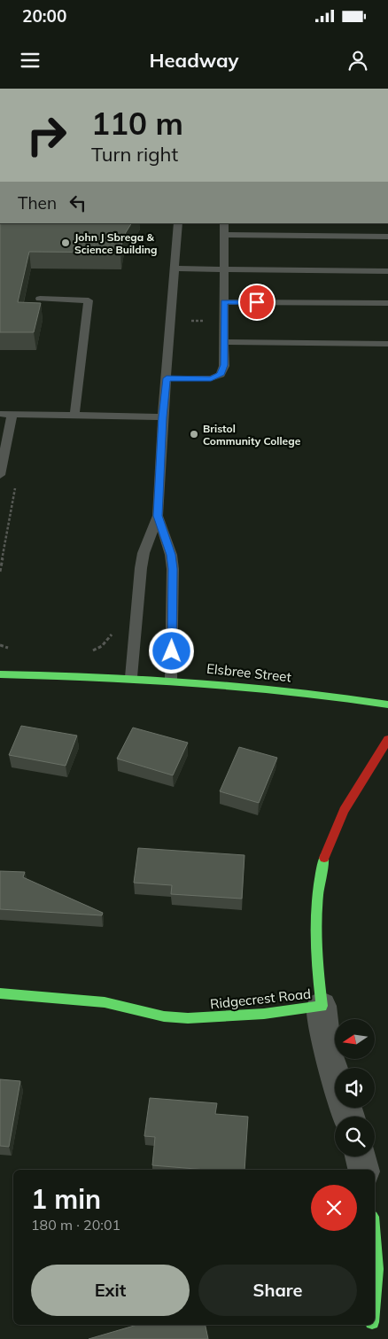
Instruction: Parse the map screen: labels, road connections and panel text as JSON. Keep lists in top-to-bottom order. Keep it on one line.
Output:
{"streets":{"street":["Elsbree Street","Ridgecrest Road"]},"places":["John J Sbrega & Science Building","Bristol Community College"],"north":"left","page":{"status":"20:00","header":"Headway","turn":["110 m","Turn right"],"then":"Then","heading":["1 min","180 m · 20:01"],"buttons":["Exit","Share"]}}
